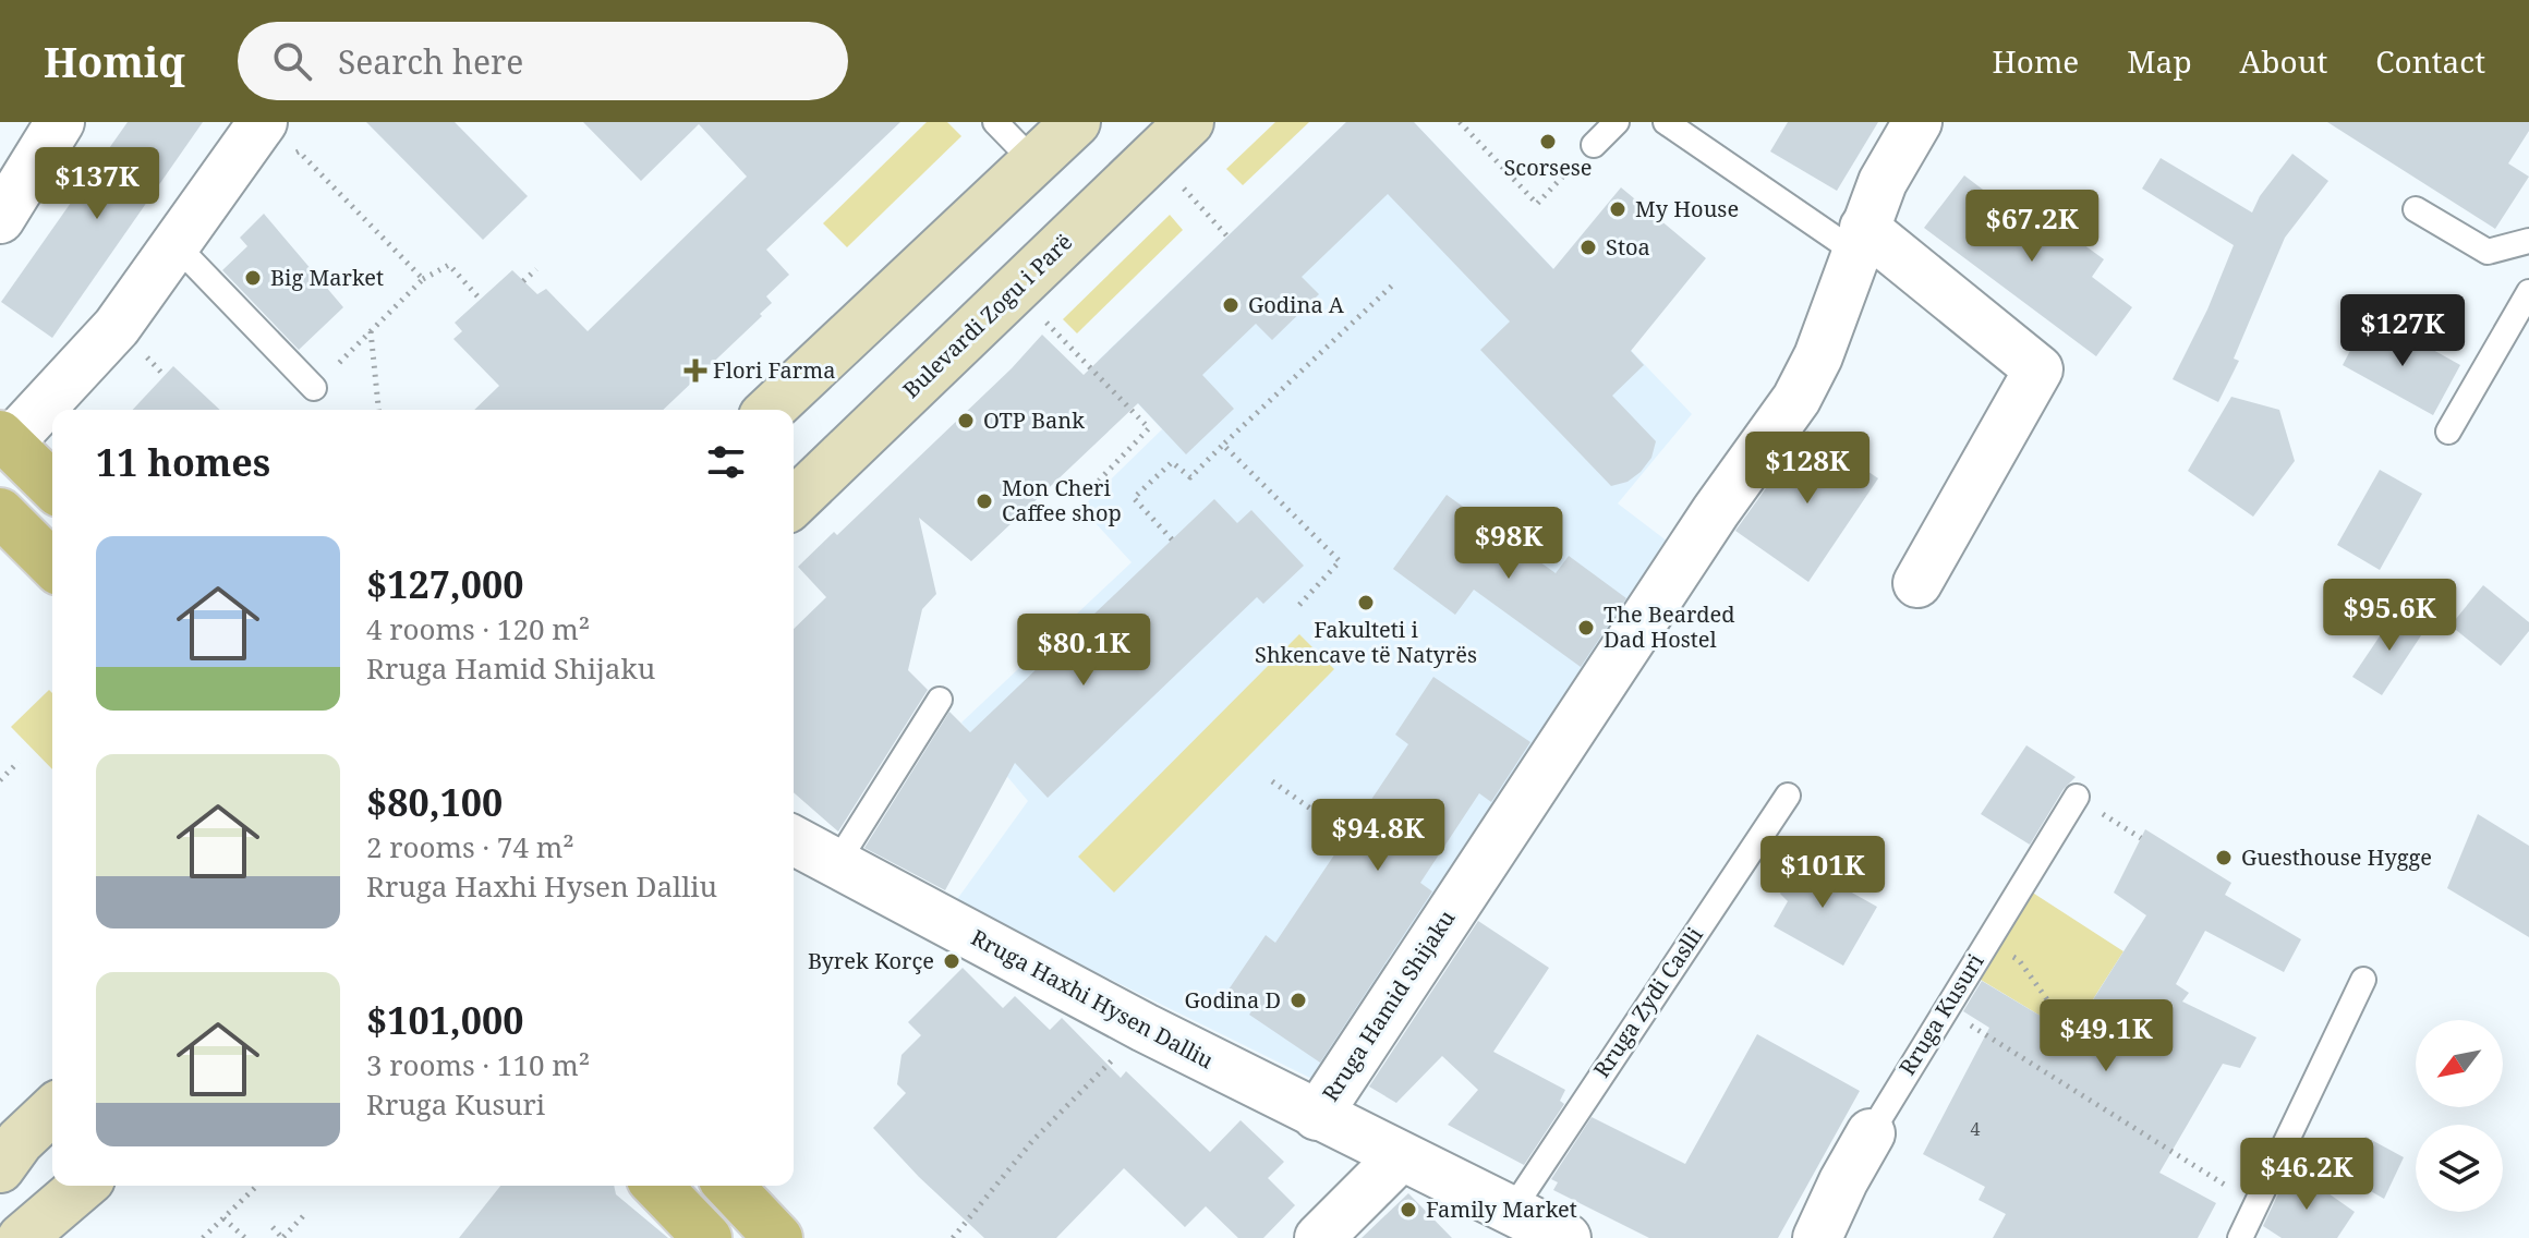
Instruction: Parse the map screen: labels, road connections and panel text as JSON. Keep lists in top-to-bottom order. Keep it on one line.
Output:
{"streets":{"main road":["Bulevardi Zogu i Parë"],"street":["Rruga Haxhi Hysen Dalliu","Rruga Hamid Shijaku","Rruga Kusuri"],"lane":["Rruga Zydi Caslli"]},"crossings":[["Rruga Haxhi Hysen Dalliu","Rruga Zydi Caslli"],["Rruga Haxhi Hysen Dalliu","Rruga Hamid Shijaku"]],"places":{"other":["Scorsese","My House","Stoa","Big Market","Godina A","OTP Bank","Mon Cheri Caffee shop","Fakulteti i Shkencave të Natyrës","The Bearded Dad Hostel","Guesthouse Hygge","Byrek Korçe","Godina D","Family Market"],"health":["Flori Farma"]},"house_numbers":["4"],"north":"bottom left","page":{"header":"Homiq","search":"Search here","nav":["Home","Map","About","Contact"],"price":["$137K","$67.2K","$127K","$128K","$98K","$95.6K","$80.1K","$94.8K","$101K","$49.1K","$46.2K"],"heading":"11 homes","list":[{"name":"$127,000","note":"4 rooms · 120 m² · Rruga Hamid Shijaku"},{"name":"$80,100","note":"2 rooms · 74 m² · Rruga Haxhi Hysen Dalliu"},{"name":"$101,000","note":"3 rooms · 110 m² · Rruga Kusuri"}]}}
